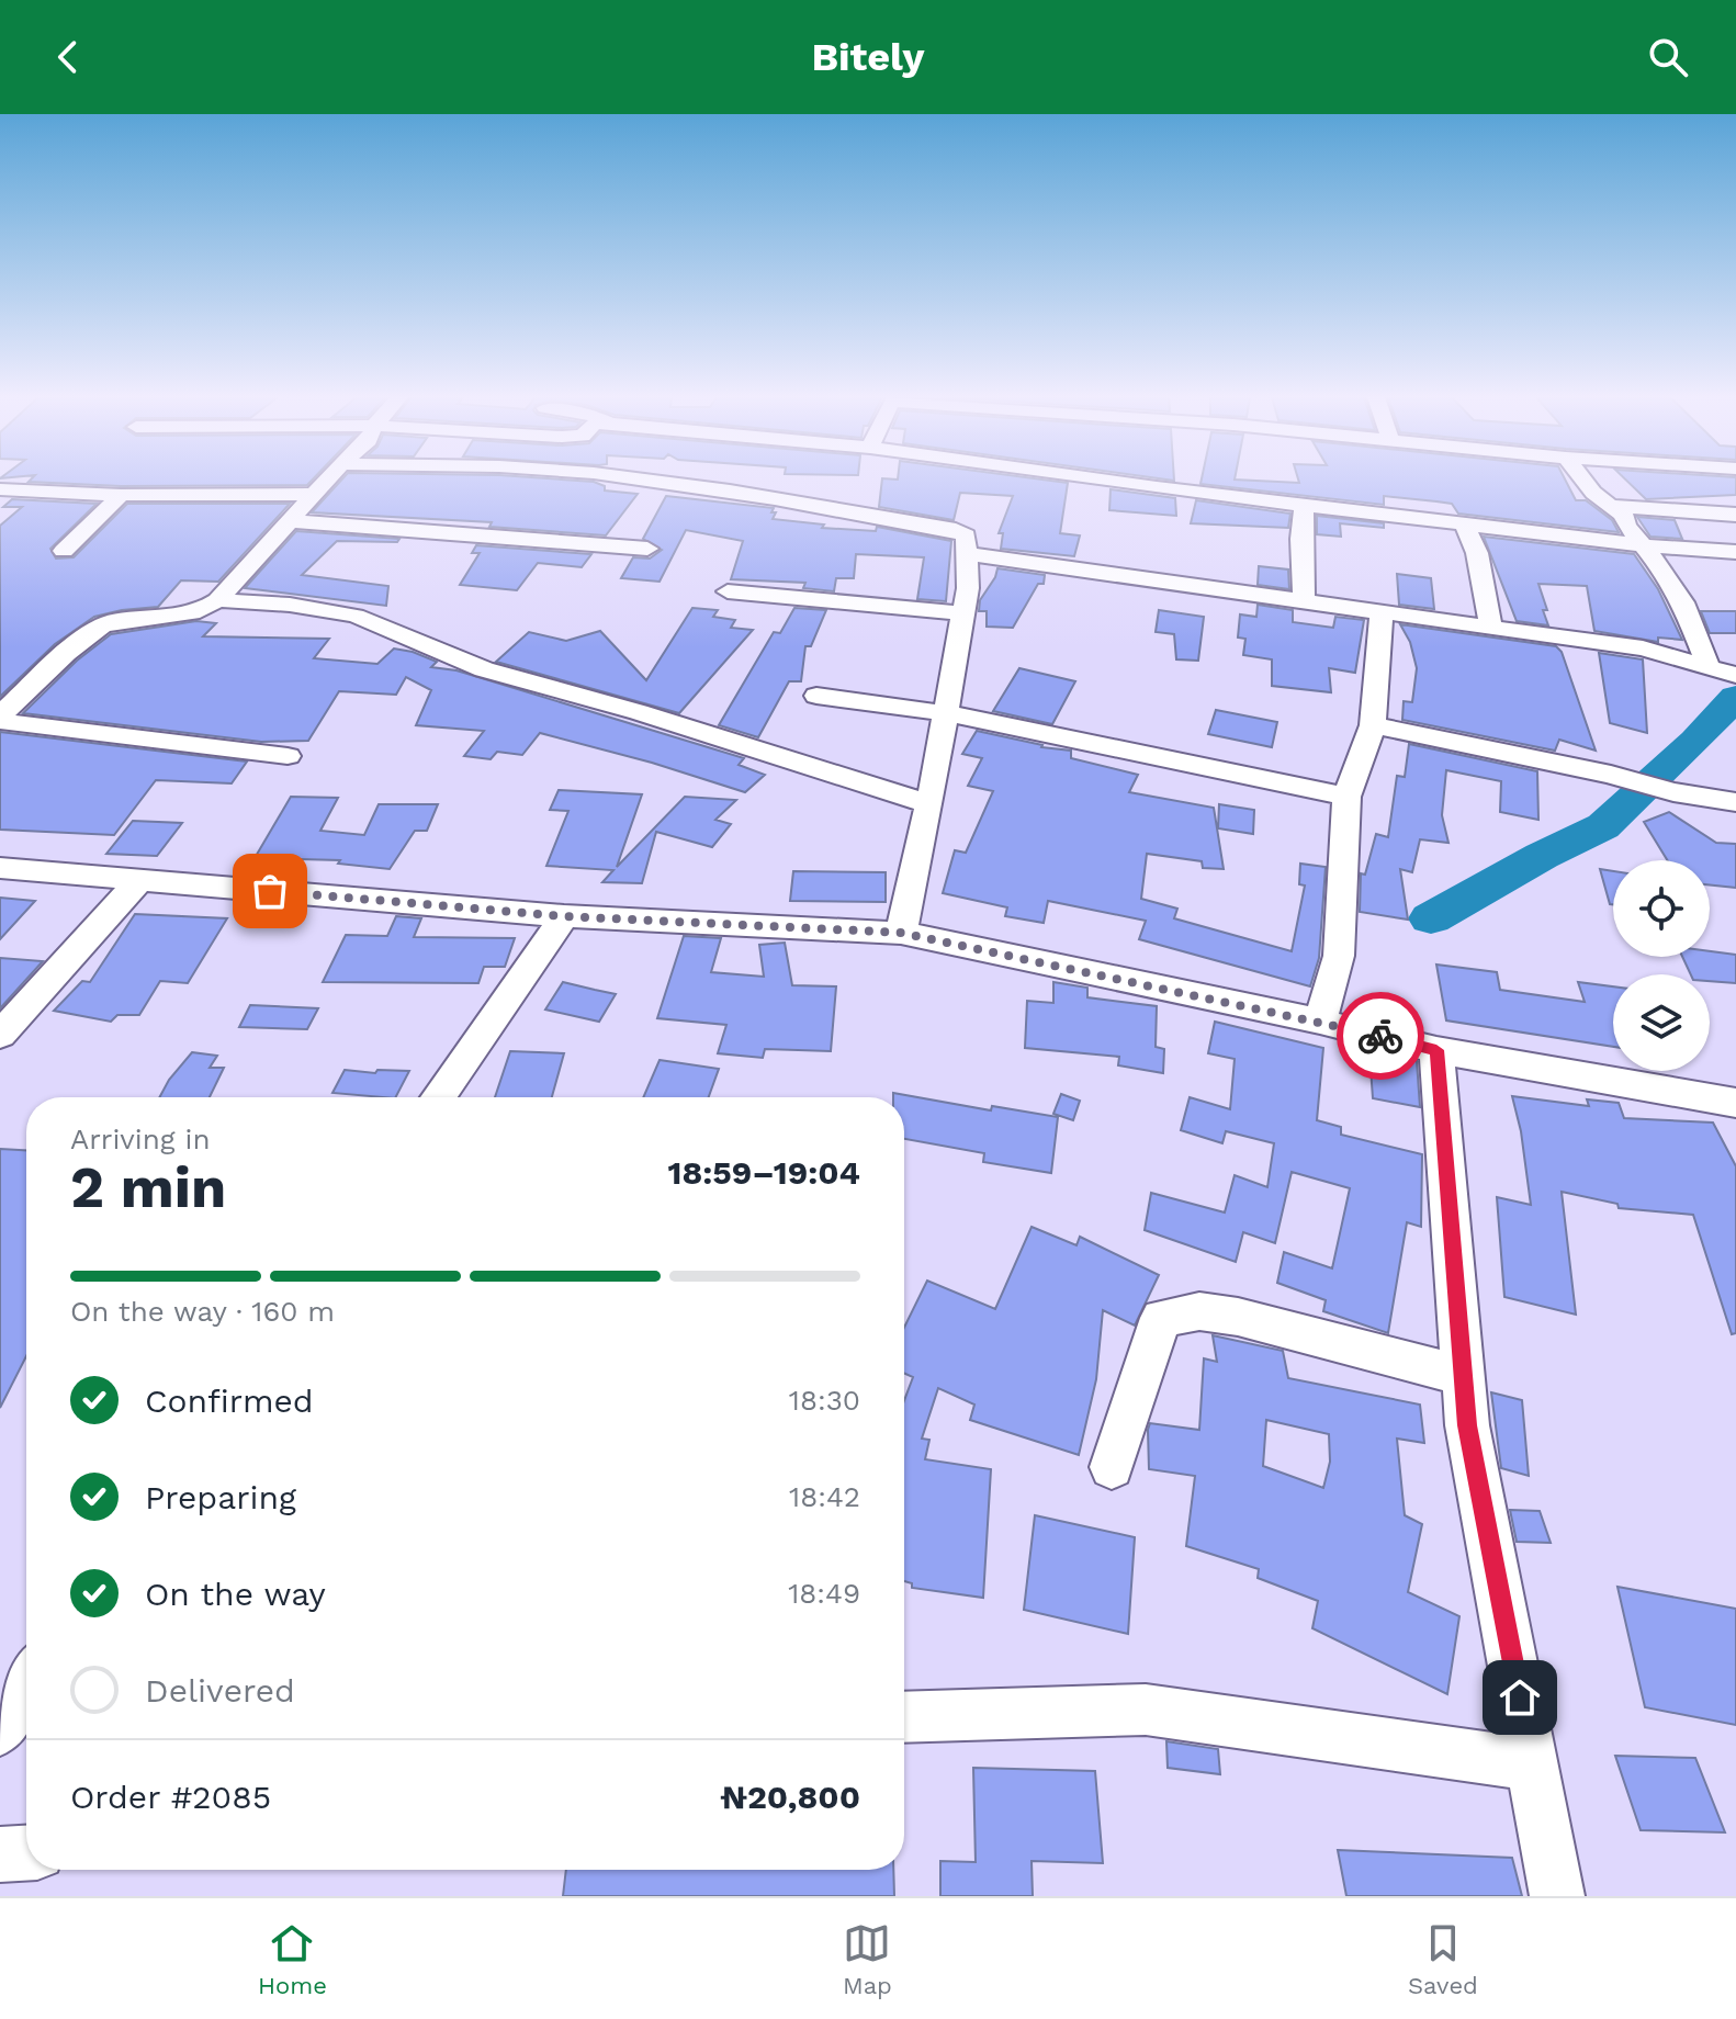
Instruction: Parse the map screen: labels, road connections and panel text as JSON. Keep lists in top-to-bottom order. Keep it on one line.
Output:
{"page":{"header":"Bitely","heading":["2 min","Arriving in","18:59–19:04"],"panel":["Order #2085","₦20,800"],"bar":"On the way · 160 m","list":[["Confirmed","18:30"],["Preparing","18:42"],["On the way","18:49"],"Delivered"],"tabs":["Home","Map","Saved"]}}
